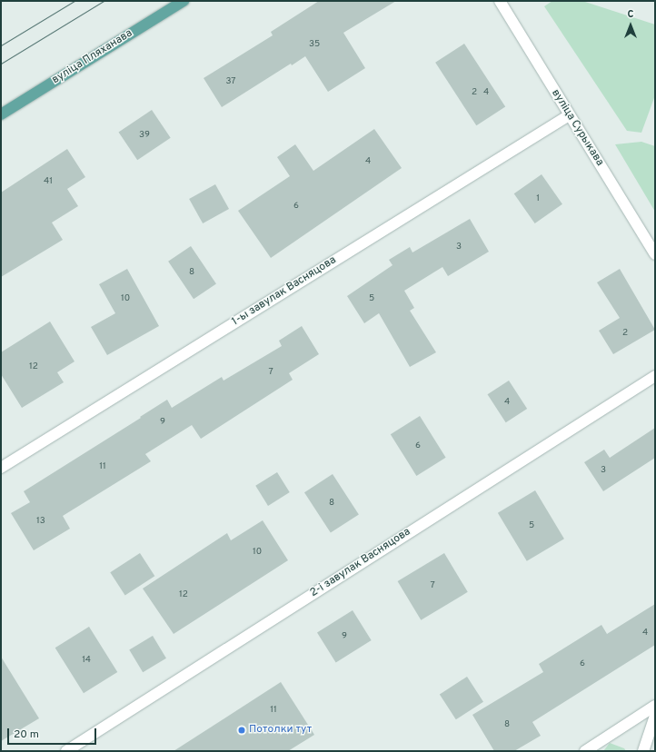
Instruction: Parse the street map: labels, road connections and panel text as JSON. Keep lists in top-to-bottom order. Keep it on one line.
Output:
{"streets":{"main road":["вуліца Пляханава"],"street":["вуліца Сурыкава","1-ы завулак Васняцова","2-і завулак Васняцова"]},"crossings":[["вуліца Сурыкава","1-ы завулак Васняцова"]],"places":["Потолки тут"],"house_numbers":["35","37","2","4","39","4","41","1","6","3","8","10","5","2","12","7","4","9","6","11","3","8","13","5","10","7","12","4","9","14","6","11","8"],"scale_bar":"20 m","north":"top"}
